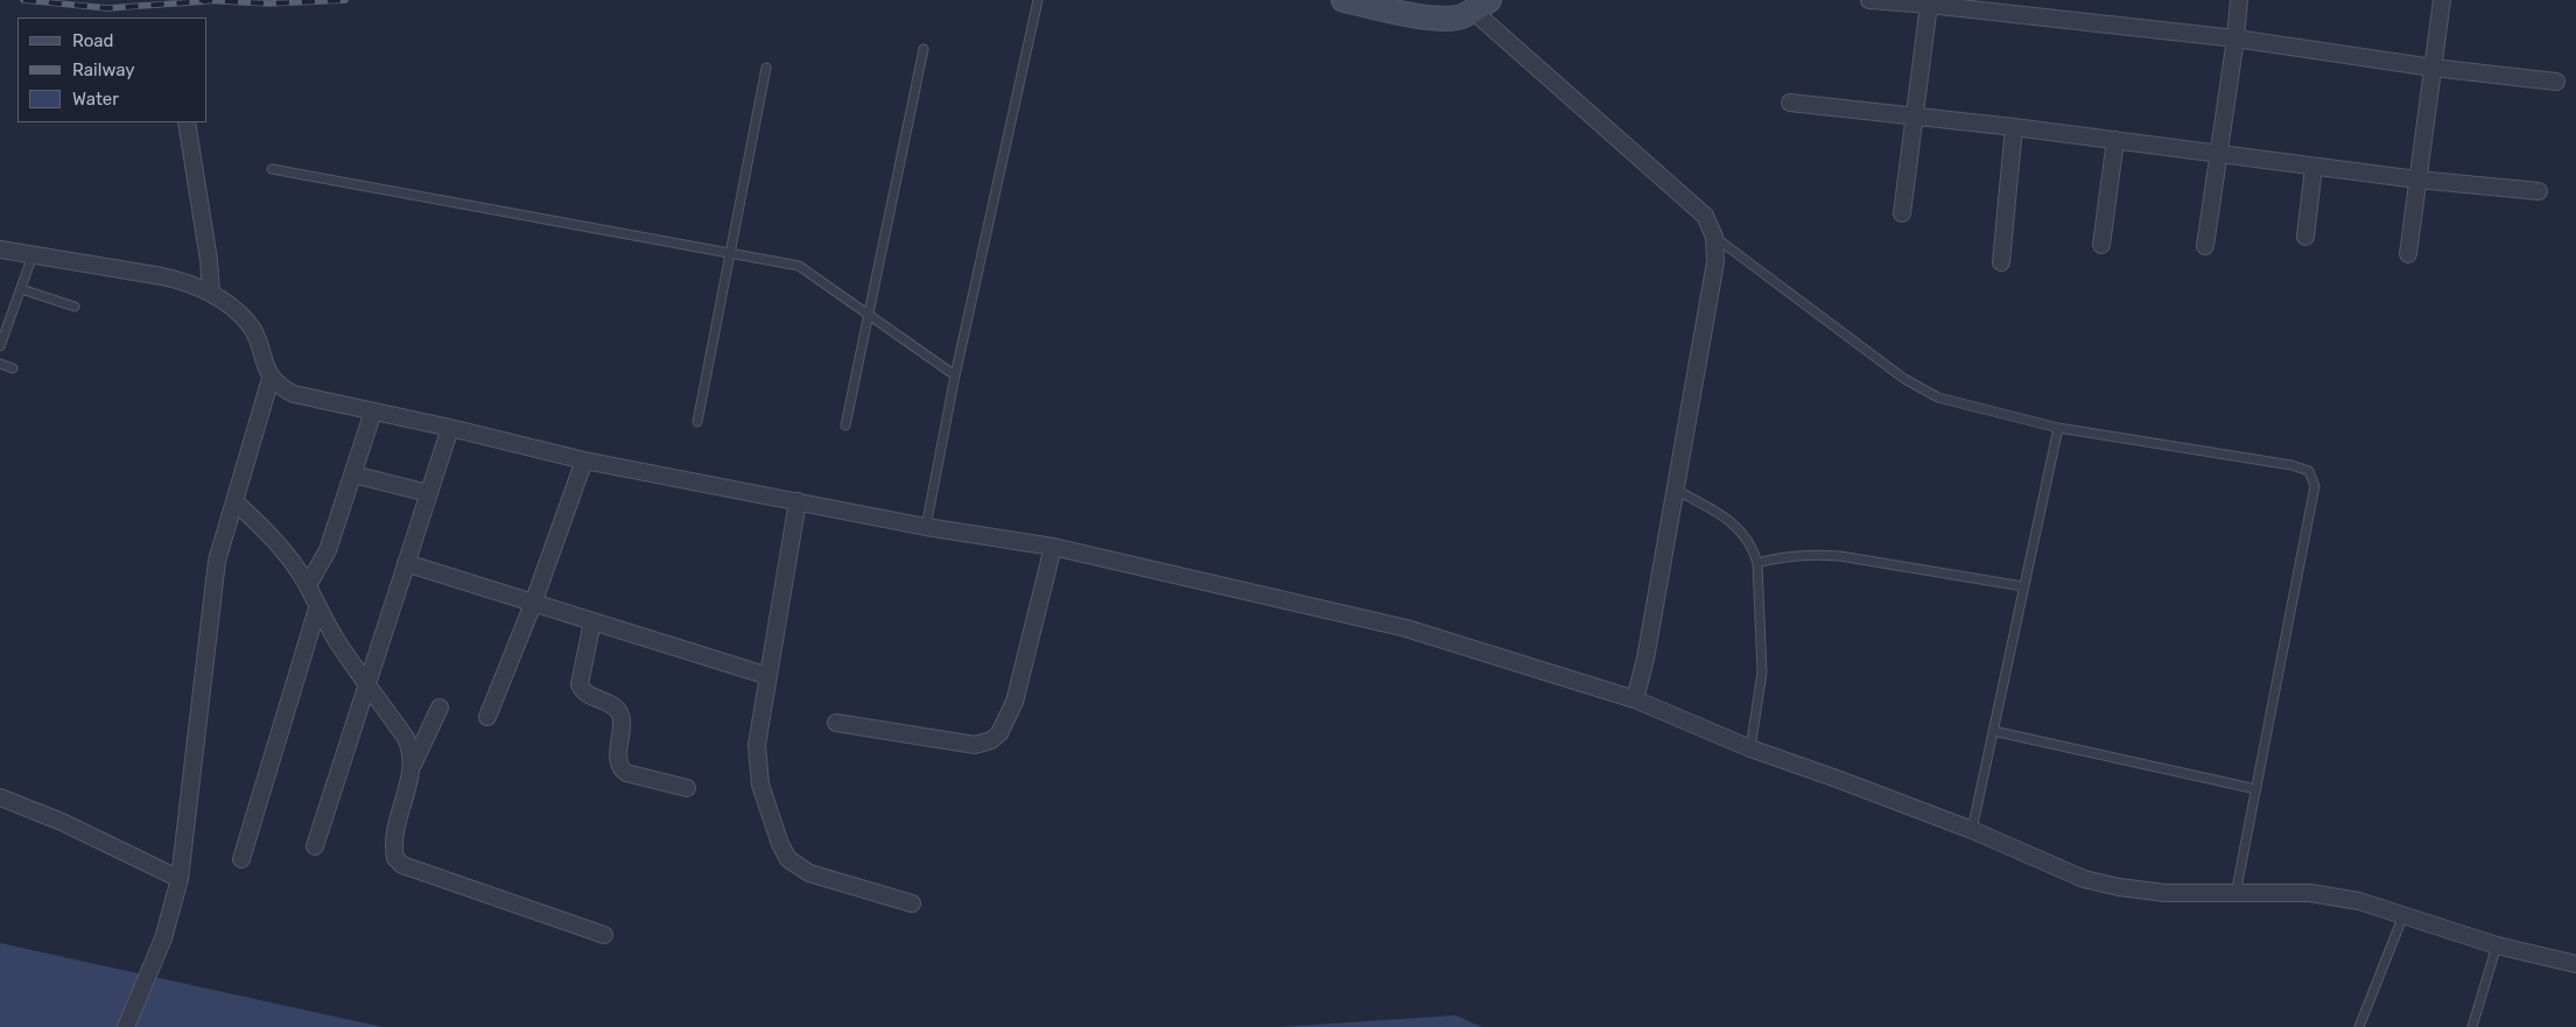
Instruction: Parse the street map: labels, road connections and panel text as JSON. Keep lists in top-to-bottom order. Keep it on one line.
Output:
{"legend":["Road","Railway","Water"]}
